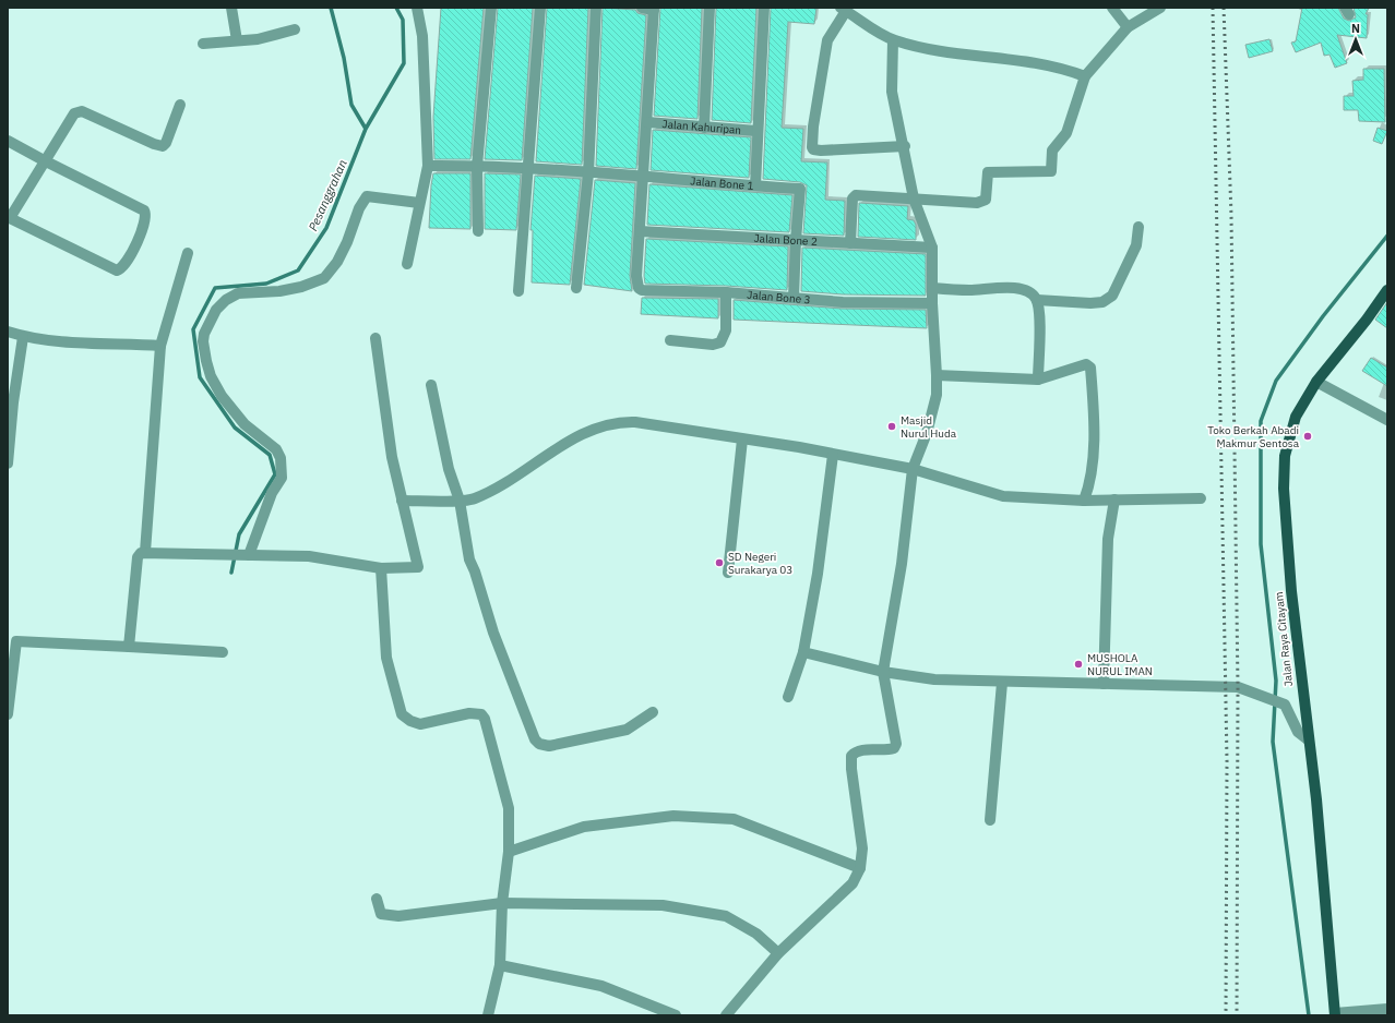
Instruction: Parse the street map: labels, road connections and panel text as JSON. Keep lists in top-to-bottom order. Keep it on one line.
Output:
{"streets":{"main road":["Jalan Raya Citayam"],"street":["Jalan Kahuripan","Jalan Bone 1","Jalan Bone 2","Jalan Bone 3"]},"crossings":[["Jalan Bone 1","Jalan Bone 2"],["Jalan Bone 2","Jalan Bone 3"]],"water":["Pesanggrahan"],"places":["Masjid Nurul Huda","Toko Berkah Abadi Makmur Sentosa","SD Negeri Surakarya 03","MUSHOLA NURUL IMAN"],"north":"top"}
